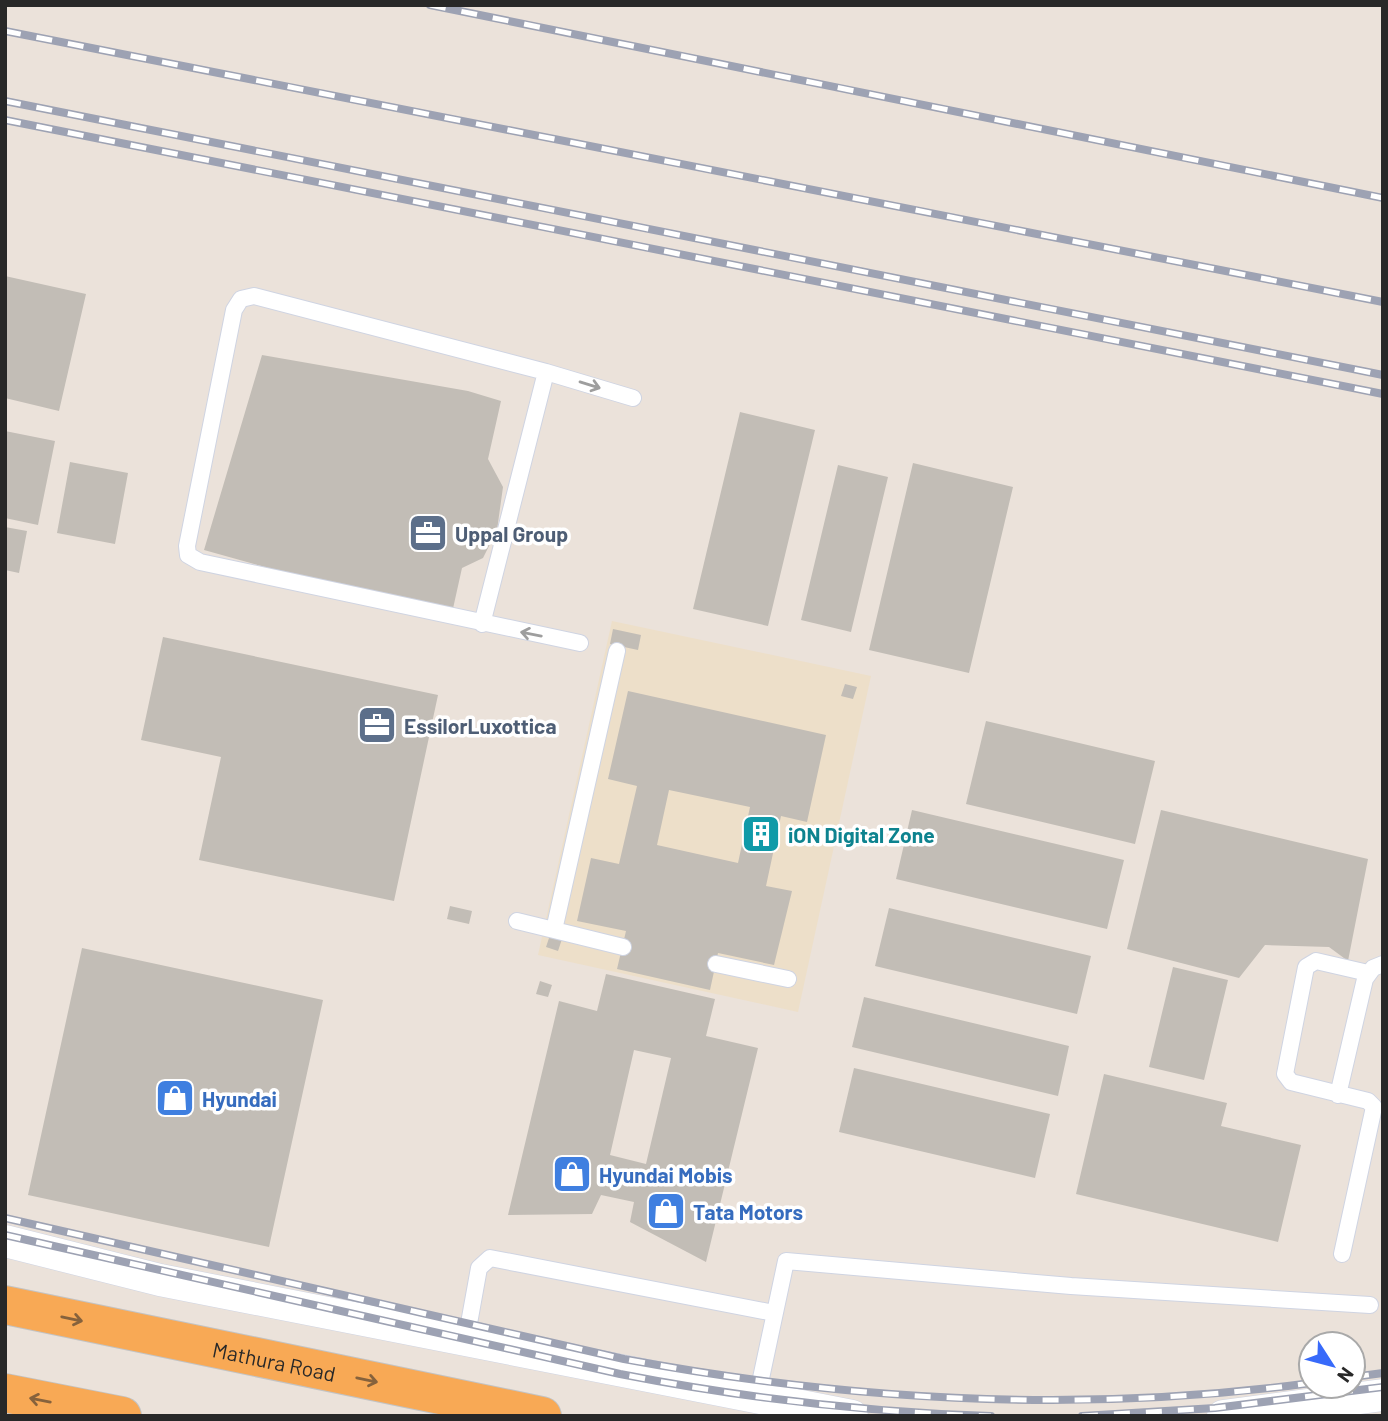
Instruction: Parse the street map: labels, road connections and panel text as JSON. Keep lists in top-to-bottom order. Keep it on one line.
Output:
{"streets":{"highway":["Mathura Road"]},"one_way":["Mathura Road"],"places":{"office":["Uppal Group","EssilorLuxottica"],"building":["iON Digital Zone"],"shop":["Hyundai","Hyundai Mobis","Tata Motors"]},"north":"bottom right"}
